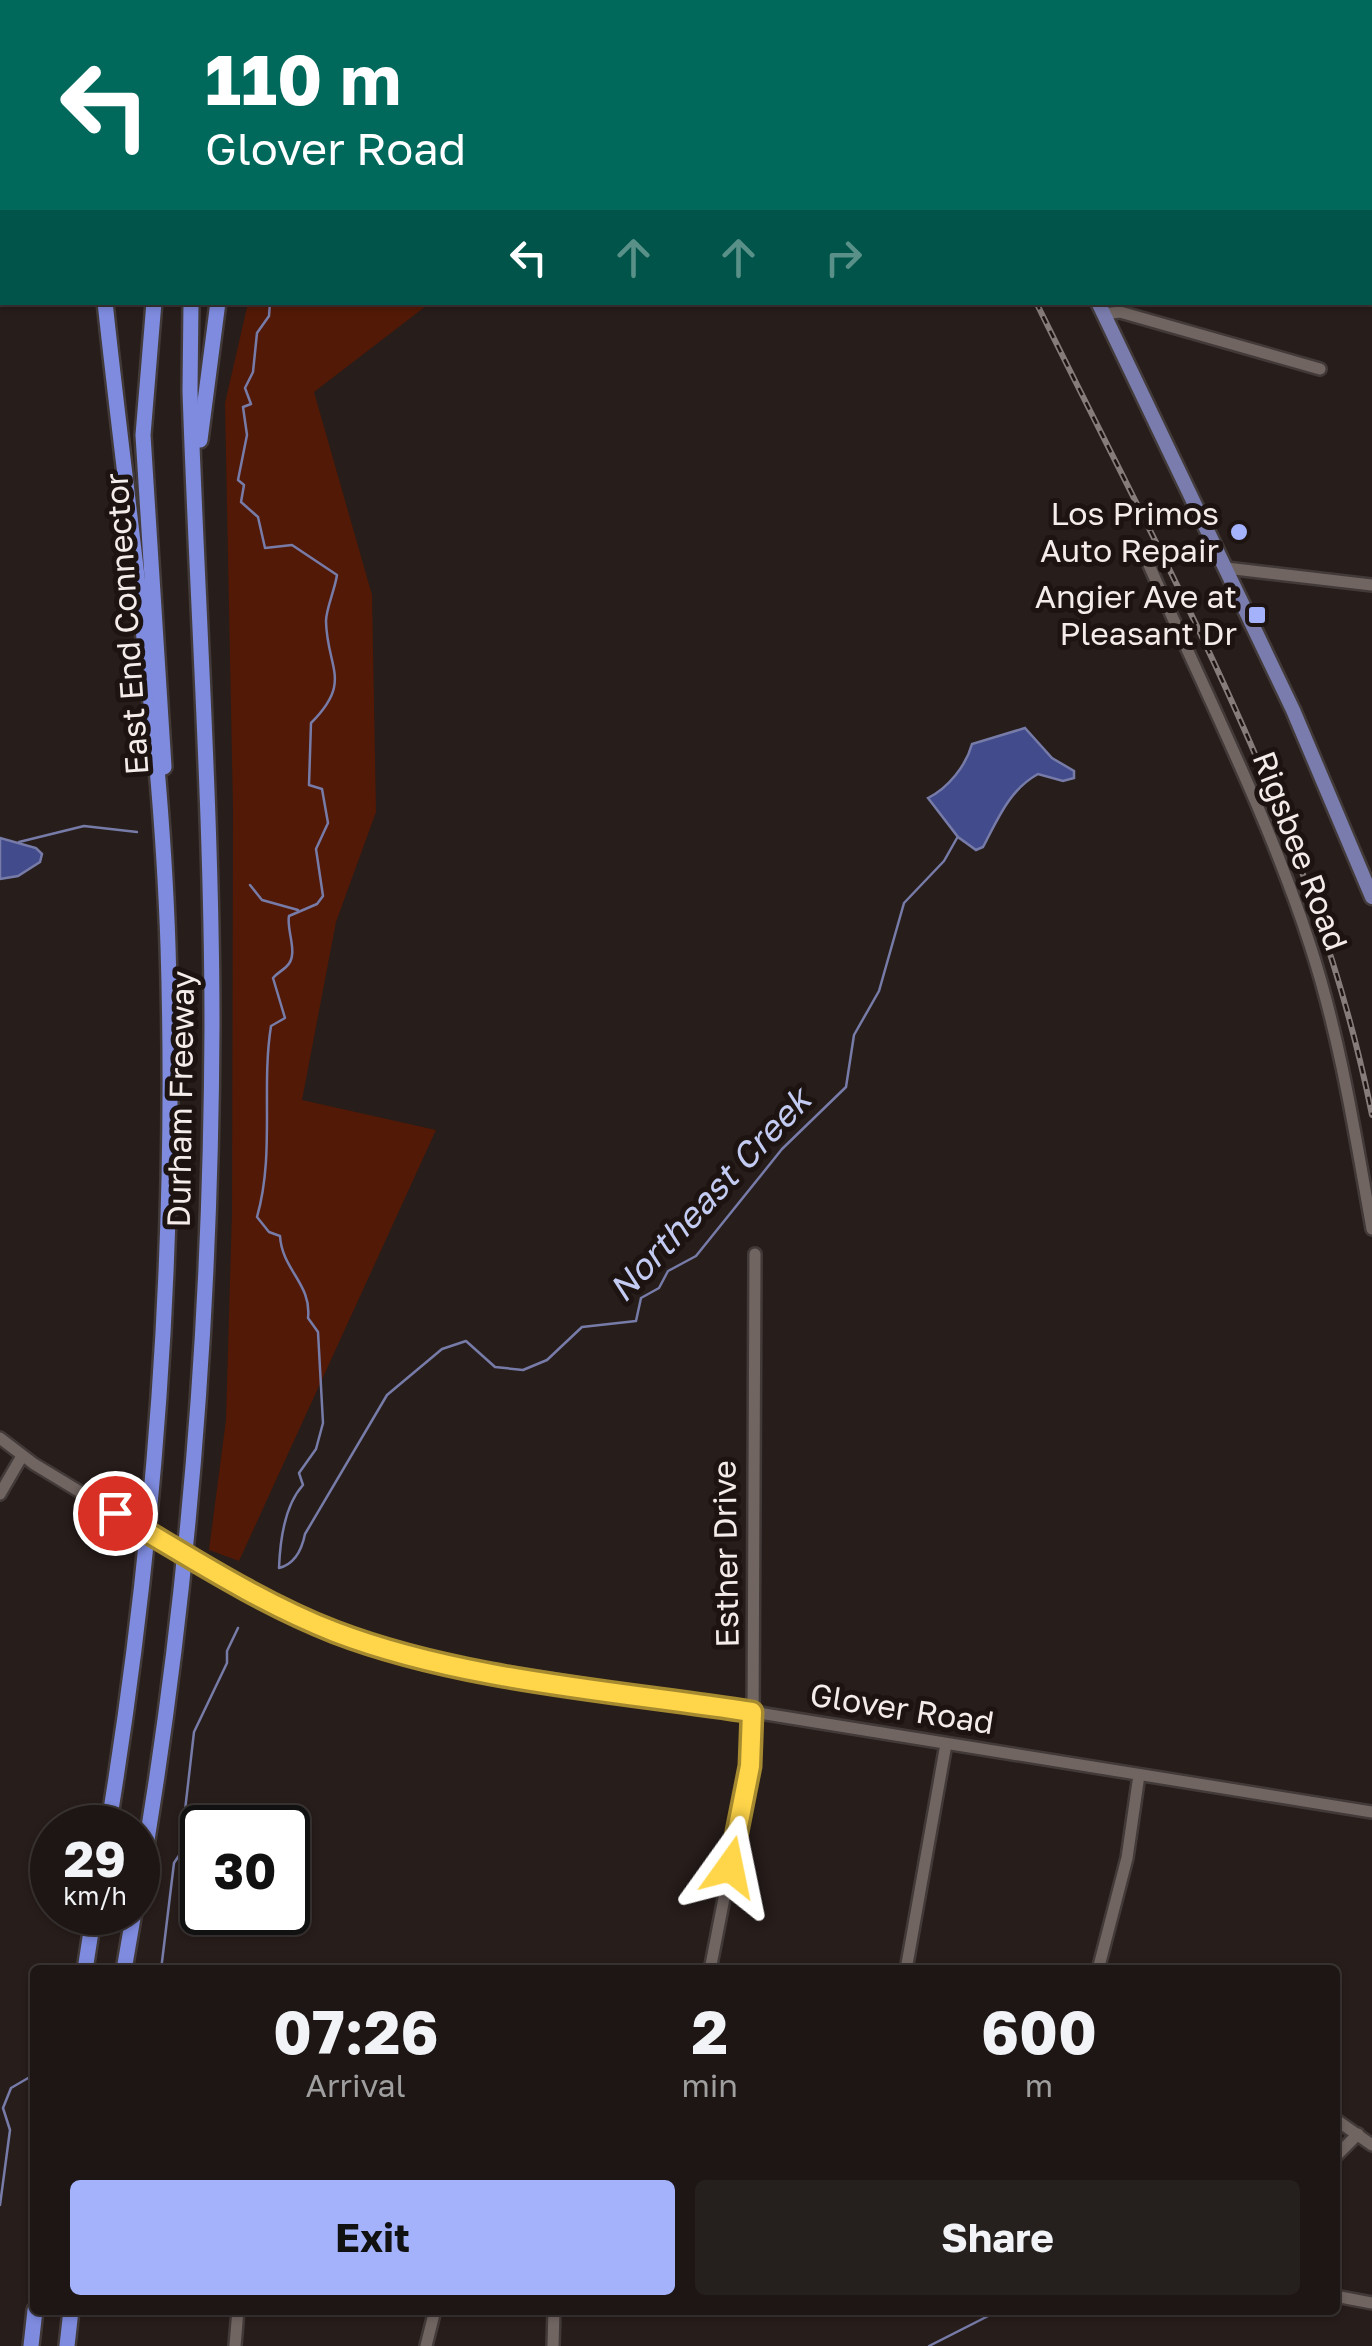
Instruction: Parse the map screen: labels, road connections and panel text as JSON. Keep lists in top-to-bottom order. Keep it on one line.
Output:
{"streets":{"highway":["East End Connector","Durham Freeway"],"street":["Rigsbee Road","Esther Drive","Glover Road"]},"crossings":[["East End Connector","Durham Freeway"],["Esther Drive","Glover Road"]],"water":["Northeast Creek"],"places":{"other":["Los Primos Auto Repair"],"transit":["Angier Ave at Pleasant Dr"]},"page":{"turn":["110 m","Glover Road"],"speed":"29 km/h","limit":"30","eta":["07:26","Arrival","2","min","600","m"],"buttons":["Exit","Share"]}}
